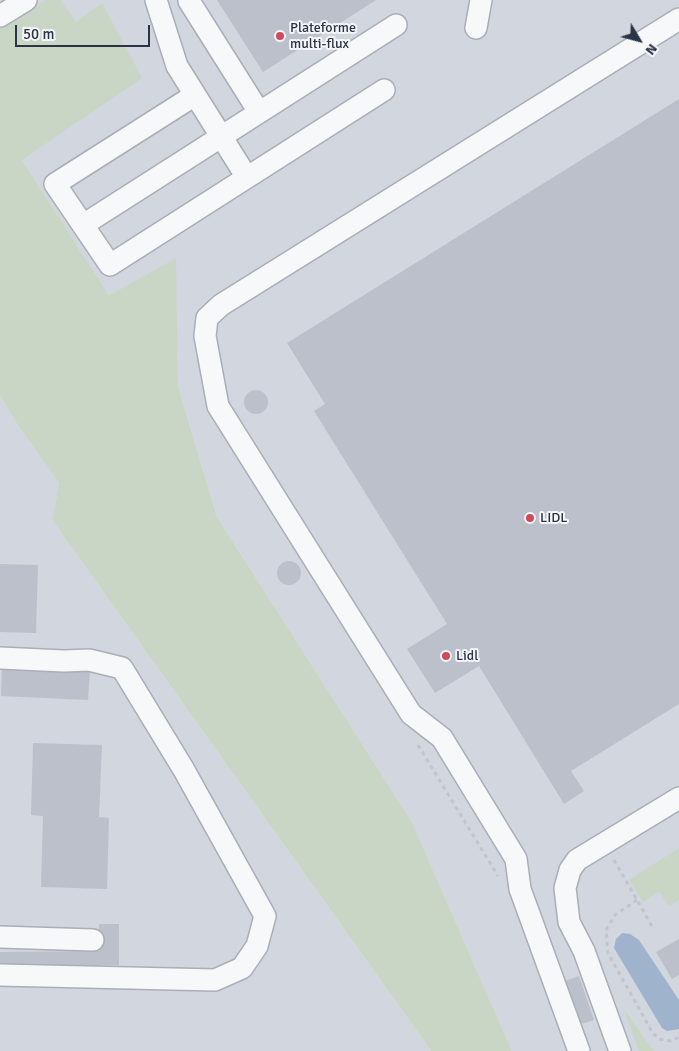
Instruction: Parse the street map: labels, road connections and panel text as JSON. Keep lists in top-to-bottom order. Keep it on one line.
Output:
{"places":["Plateforme multi-flux","LIDL","Lidl"],"scale_bar":"50 m","north":"bottom right"}
